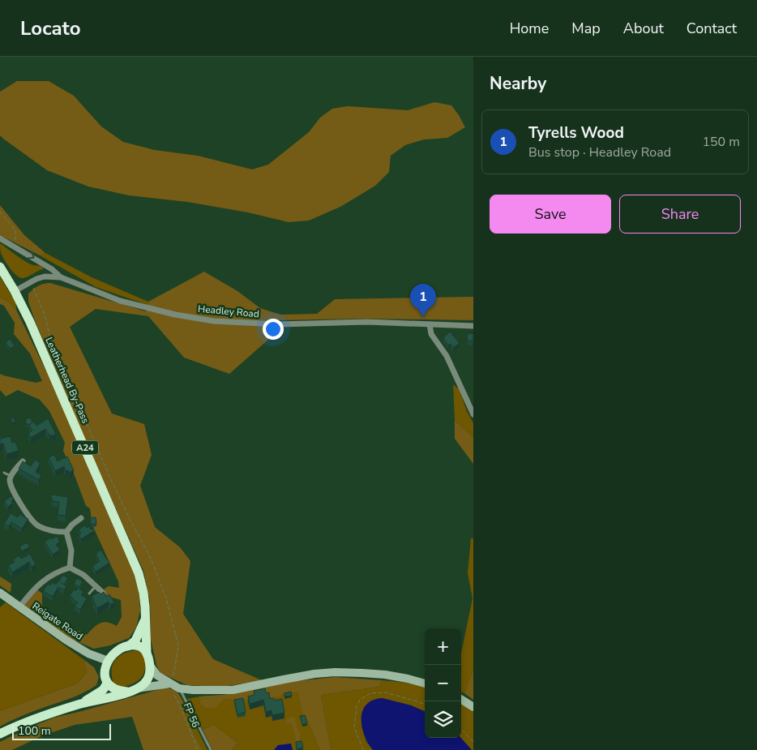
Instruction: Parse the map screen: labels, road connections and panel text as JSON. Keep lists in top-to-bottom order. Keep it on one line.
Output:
{"streets":{"highway":["Leatherhead By-Pass","A24"],"main road":["Reigate Road"],"street":["Headley Road"],"path":["FP 56"]},"crossings":[["Headley Road","Leatherhead By-Pass"],["Leatherhead By-Pass","Reigate Road"]],"scale_bar":"100 m","page":{"header":"Locato","nav":["Home","Map","About","Contact"],"heading":"Nearby","list":[{"mark":"1","name":"Tyrells Wood","note":"Bus stop · Headley Road","value":"150 m"}],"buttons":["Save","Share"],"pins":"1","map_buttons":["+","−"],"scale":"100 m"}}
